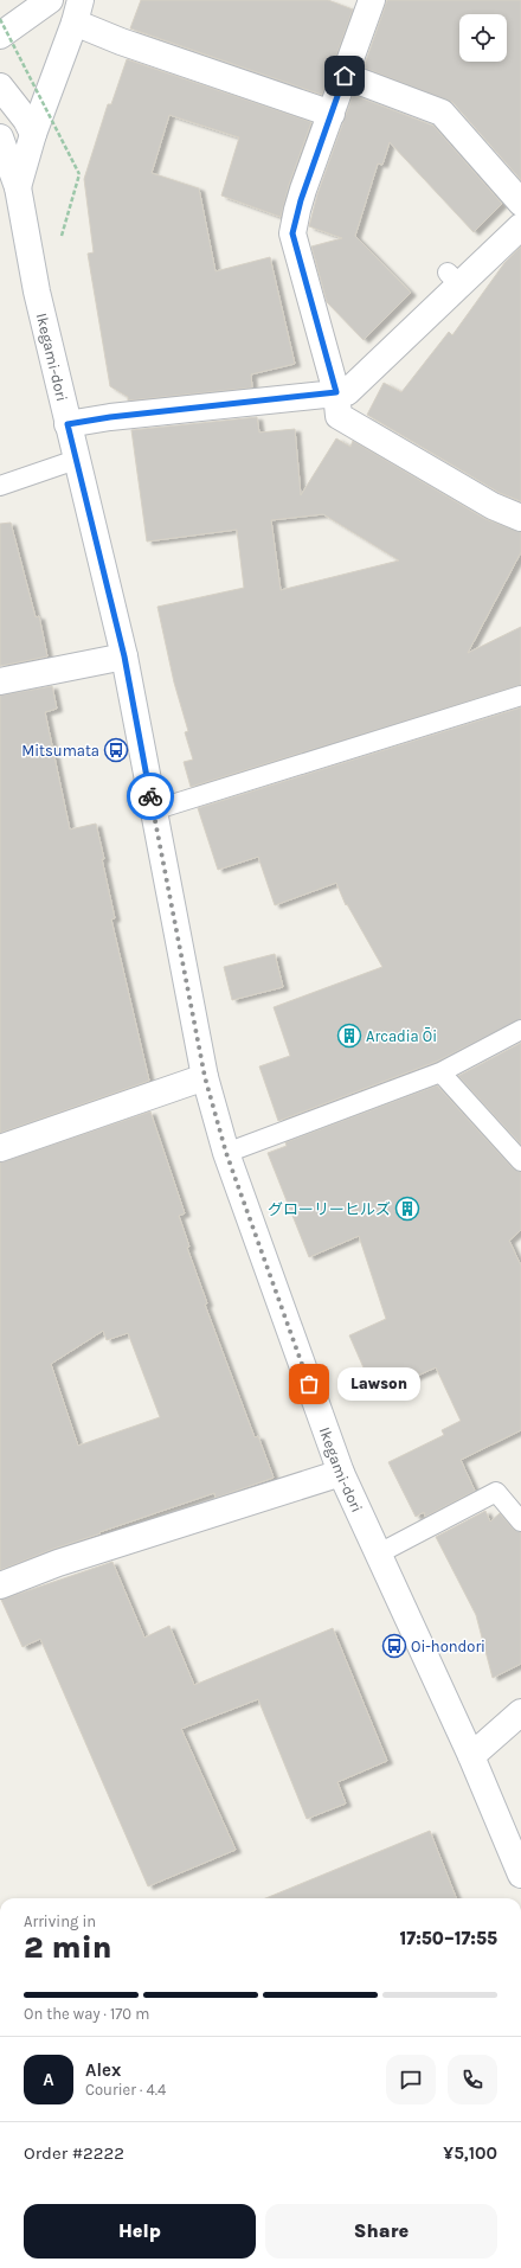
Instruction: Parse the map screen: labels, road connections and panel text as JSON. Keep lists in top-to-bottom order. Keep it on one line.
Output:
{"streets":{"street":["Ikegami-dori"]},"places":{"bus stop":["Mitsumata","Oi-hondori"],"building":["Arcadia Ōi","グローリーヒルズ"],"other":["Lawson"]},"page":{"bubble":"Lawson","heading":["2 min","Arriving in","17:50–17:55"],"panel":["Alex","Courier · 4.4","Order #2222","¥5,100"],"bar":"On the way · 170 m","round":"A","buttons":["Help","Share"]}}
